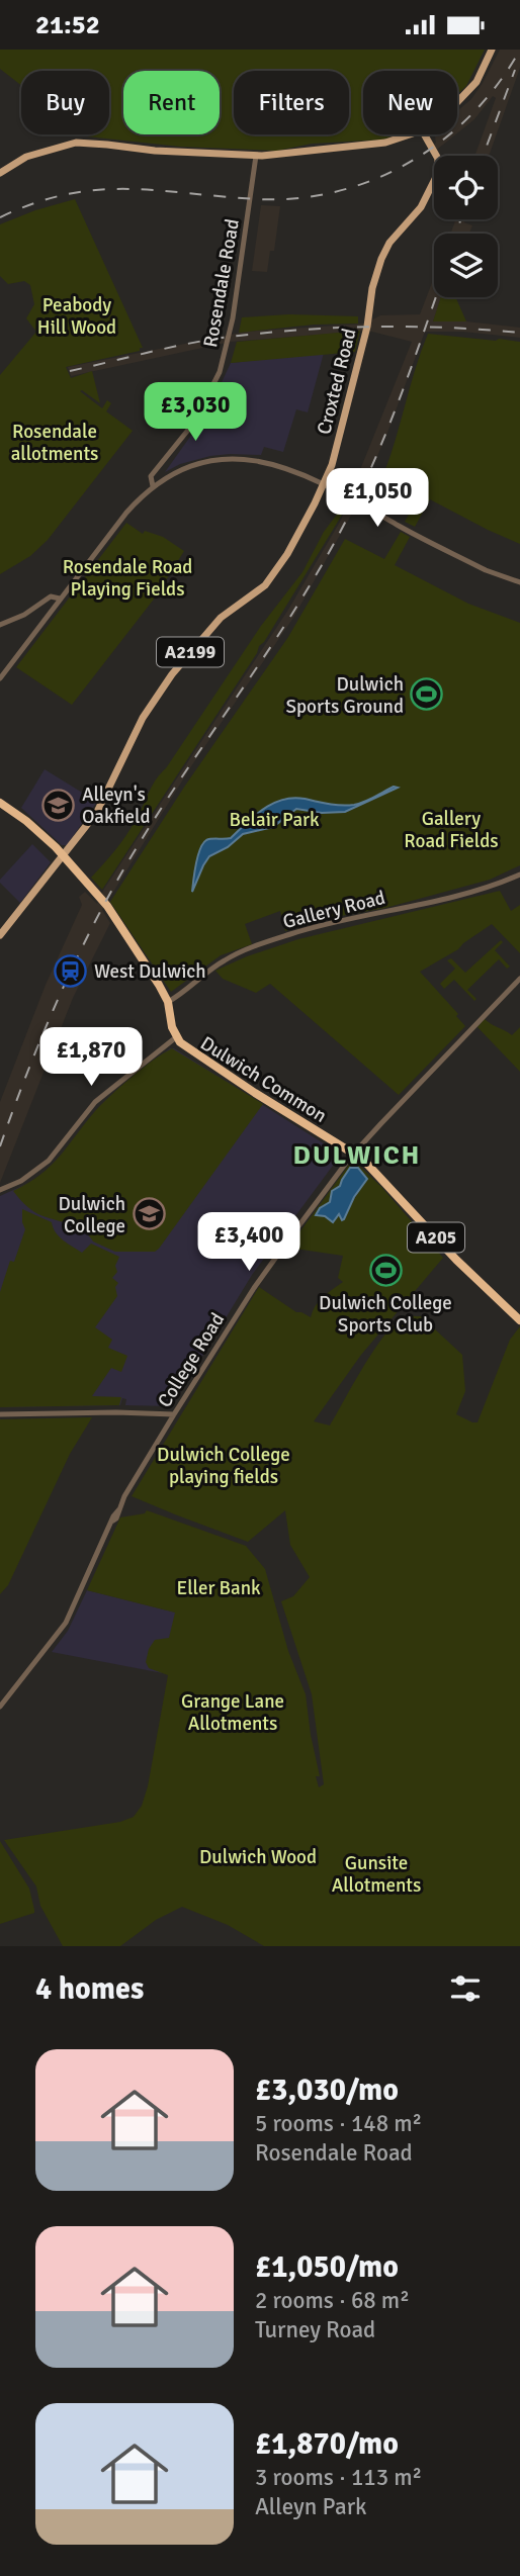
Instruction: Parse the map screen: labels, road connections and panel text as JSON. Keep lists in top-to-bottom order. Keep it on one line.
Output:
{"streets":{"highway":["Dulwich Common","A205"],"main road":["Croxted Road","A2199"],"street":["Rosendale Road","Gallery Road","College Road"]},"crossings":[["Dulwich Common","College Road"]],"districts":["DULWICH"],"parks":["Peabody Hill Wood","Rosendale allotments","Rosendale Road Playing Fields","Gallery Road Fields","Belair Park","Dulwich College playing fields","Eller Bank","Grange Lane Allotments","Dulwich Wood","Gunsite Allotments"],"places":{"sports":["Dulwich Sports Ground","Dulwich College Sports Club"],"school or university":["Alleyn's Oakfield","Dulwich College"],"station":["West Dulwich"]},"page":{"status":"21:52","chip":["Buy","Rent","Filters","New"],"price":["£3,030","£1,050","£1,870","£3,400"],"heading":"4 homes","list":[{"name":"£3,030/mo","note":"5 rooms · 148 m² · Rosendale Road"},{"name":"£1,050/mo","note":"2 rooms · 68 m² · Turney Road"},{"name":"£1,870/mo","note":"3 rooms · 113 m² · Alleyn Park"}]}}
